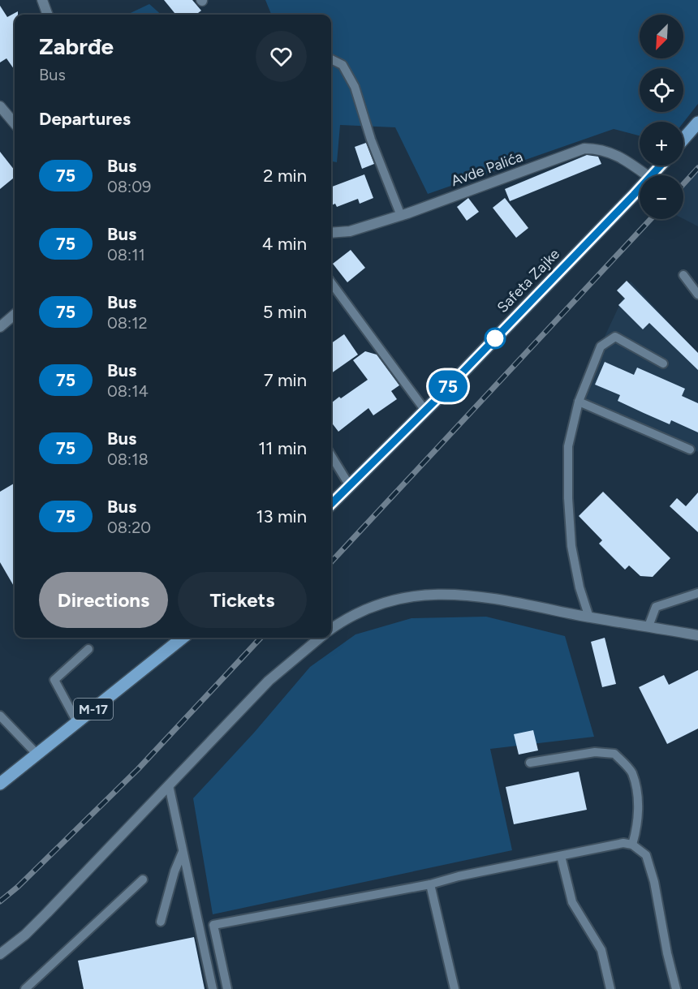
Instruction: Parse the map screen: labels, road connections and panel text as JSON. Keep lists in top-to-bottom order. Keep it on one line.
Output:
{"streets":{"main road":["Safeta Zajke","M-17"],"street":["Avde Palića"]},"lines":["bus line 75"],"north":"bottom left","page":{"on_map":"75","map_buttons":["+","−"],"heading":[["Zabrđe","Bus"],"Departures"],"list":[{"mark":"75","name":"Bus","note":"08:09","value":"2 min"},{"mark":"75","name":"Bus","note":"08:11","value":"4 min"},{"mark":"75","name":"Bus","note":"08:12","value":"5 min"},{"mark":"75","name":"Bus","note":"08:14","value":"7 min"},{"mark":"75","name":"Bus","note":"08:18","value":"11 min"},{"mark":"75","name":"Bus","note":"08:20","value":"13 min"}],"buttons":["Directions","Tickets"]}}
